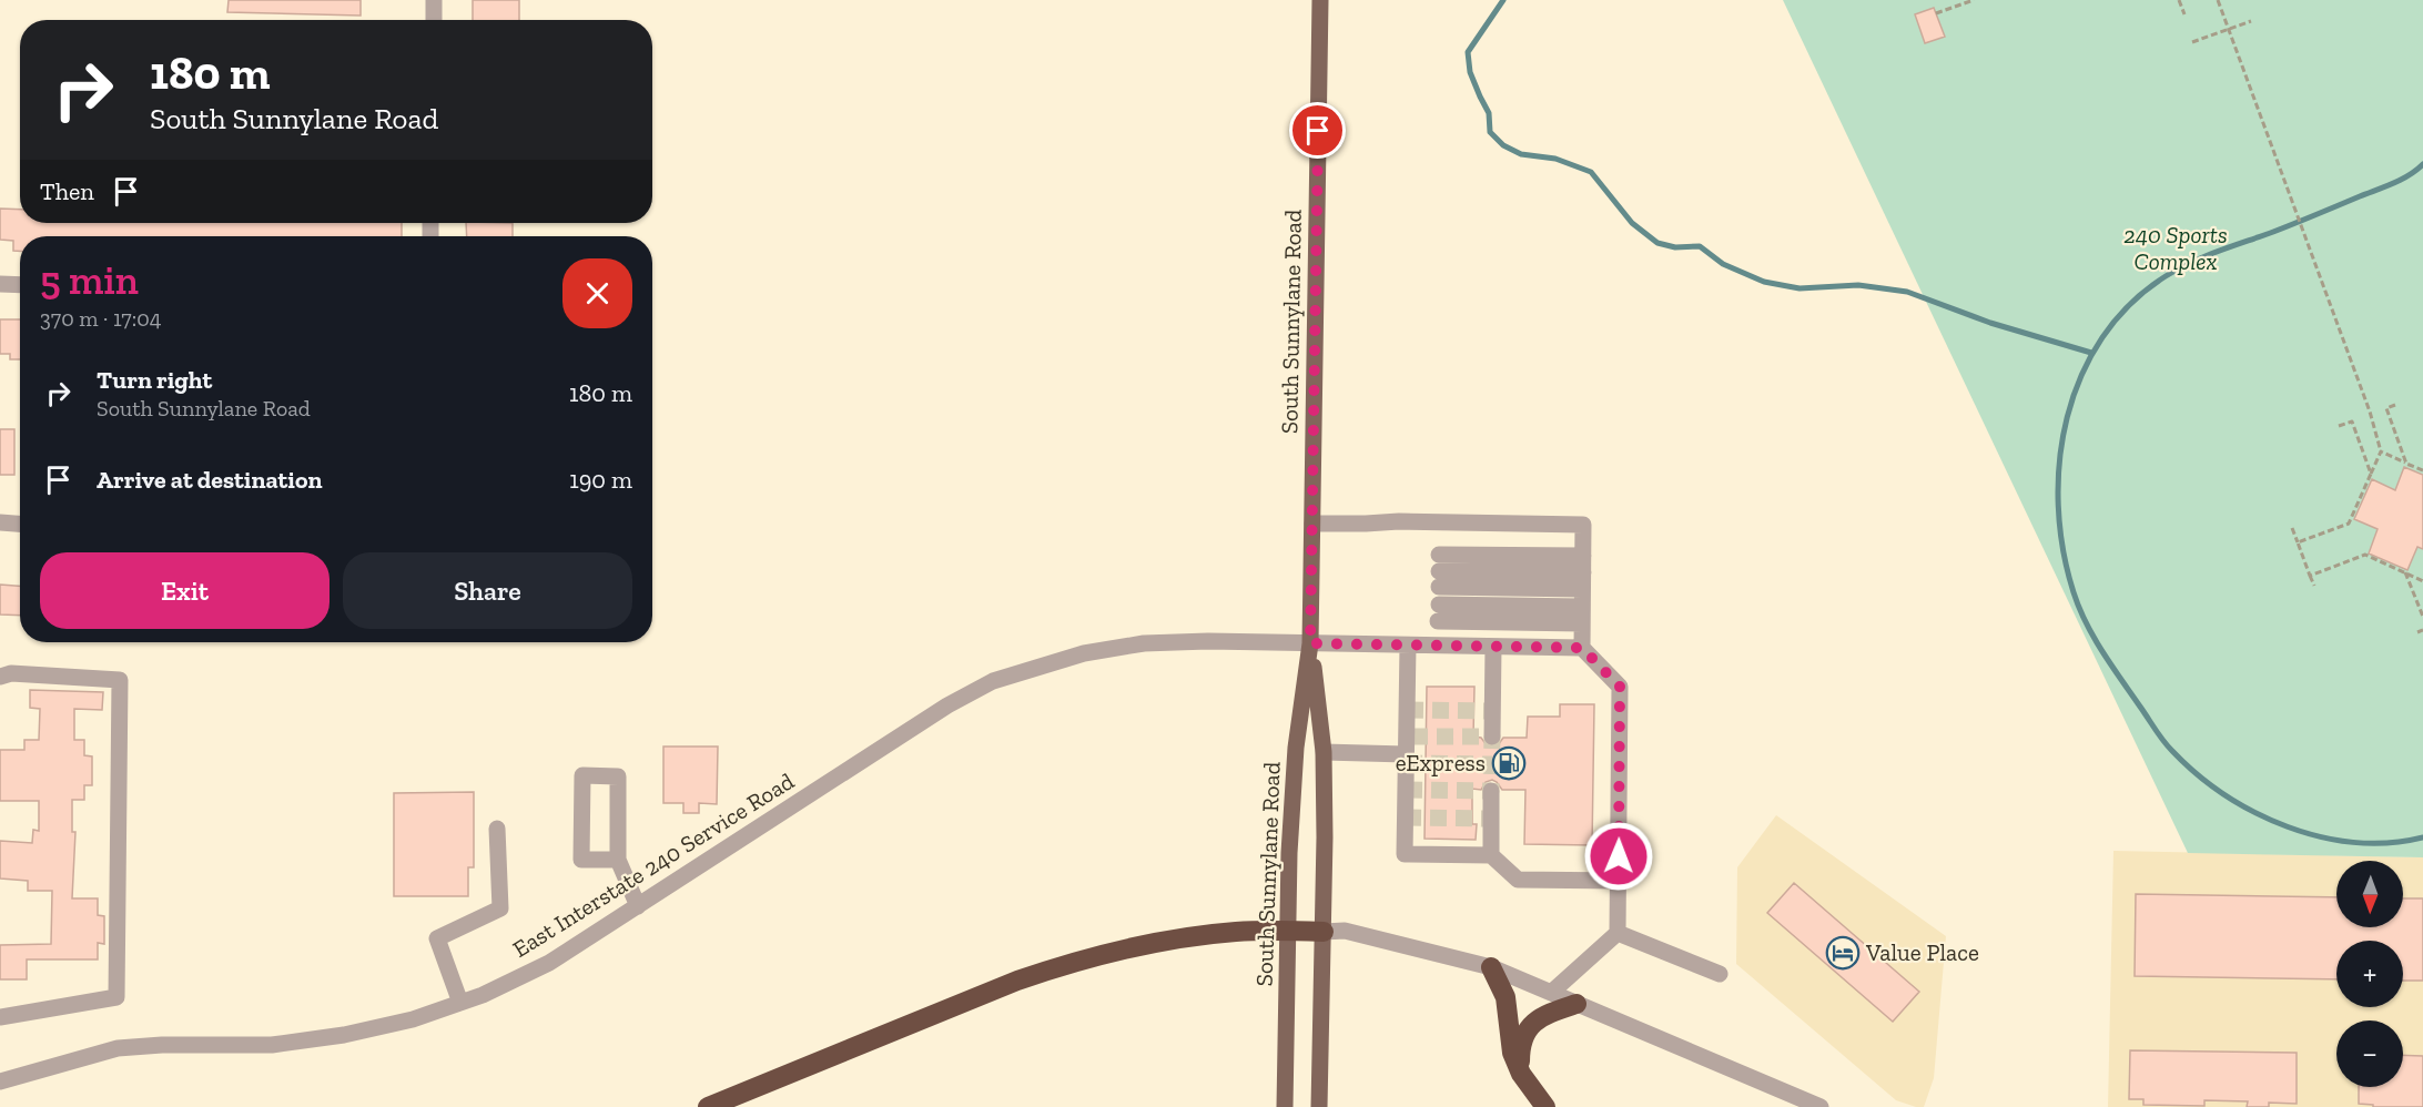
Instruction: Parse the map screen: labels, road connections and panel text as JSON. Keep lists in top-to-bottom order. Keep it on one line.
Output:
{"streets":{"main road":["South Sunnylane Road"],"street":["East Interstate 240 Service Road"]},"crossings":[["South Sunnylane Road","East Interstate 240 Service Road"]],"parks":["240 Sports Complex"],"places":{"fuel station":["eExpress"],"hotel":["Value Place"]},"north":"bottom","page":{"turn":["180 m","South Sunnylane Road"],"then":"Then","heading":["5 min","370 m · 17:04"],"list":[{"name":"Turn right","note":"South Sunnylane Road","value":"180 m"},{"name":"Arrive at destination","value":"190 m"}],"buttons":["Exit","Share"],"map_buttons":["+","−"]}}
